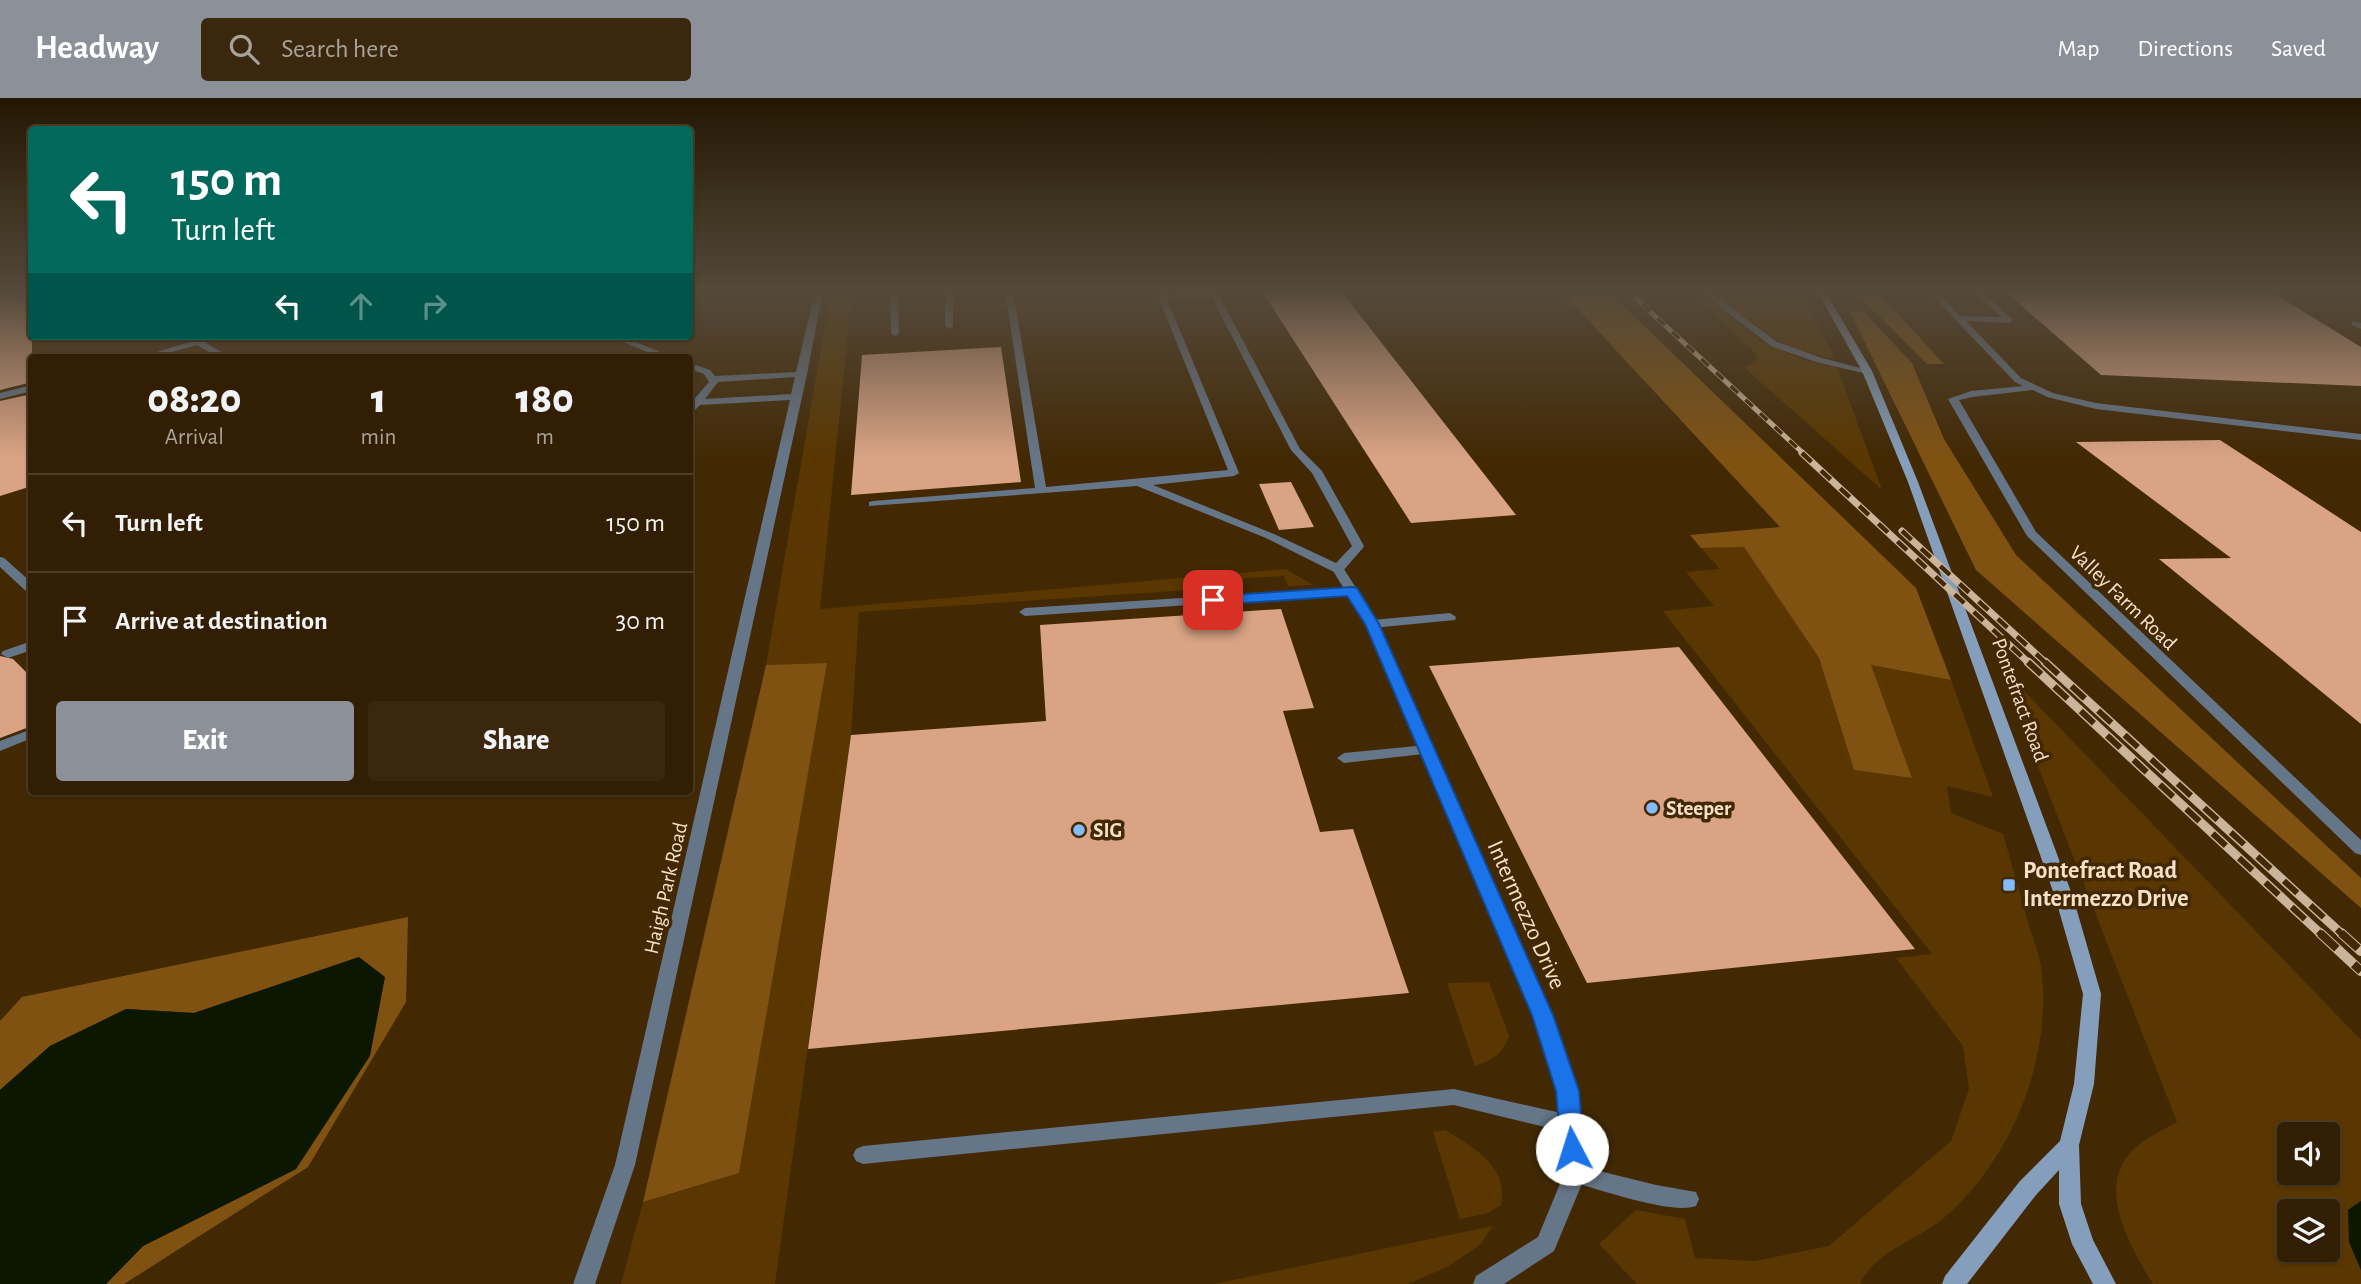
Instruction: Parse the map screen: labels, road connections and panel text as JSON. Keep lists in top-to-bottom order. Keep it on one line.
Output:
{"streets":{"main road":["Pontefract Road"],"street":["Valley Farm Road","Haigh Park Road","Intermezzo Drive"]},"places":{"other":["Steeper","SIG"],"transit":["Pontefract Road Intermezzo Drive"]},"page":{"header":"Headway","search":"Search here","nav":["Map","Directions","Saved"],"turn":["150 m","Turn left"],"eta":["08:20","Arrival","1","min","180","m"],"list":[{"name":"Turn left","value":"150 m"},{"name":"Arrive at destination","value":"30 m"}],"buttons":["Exit","Share"]}}
